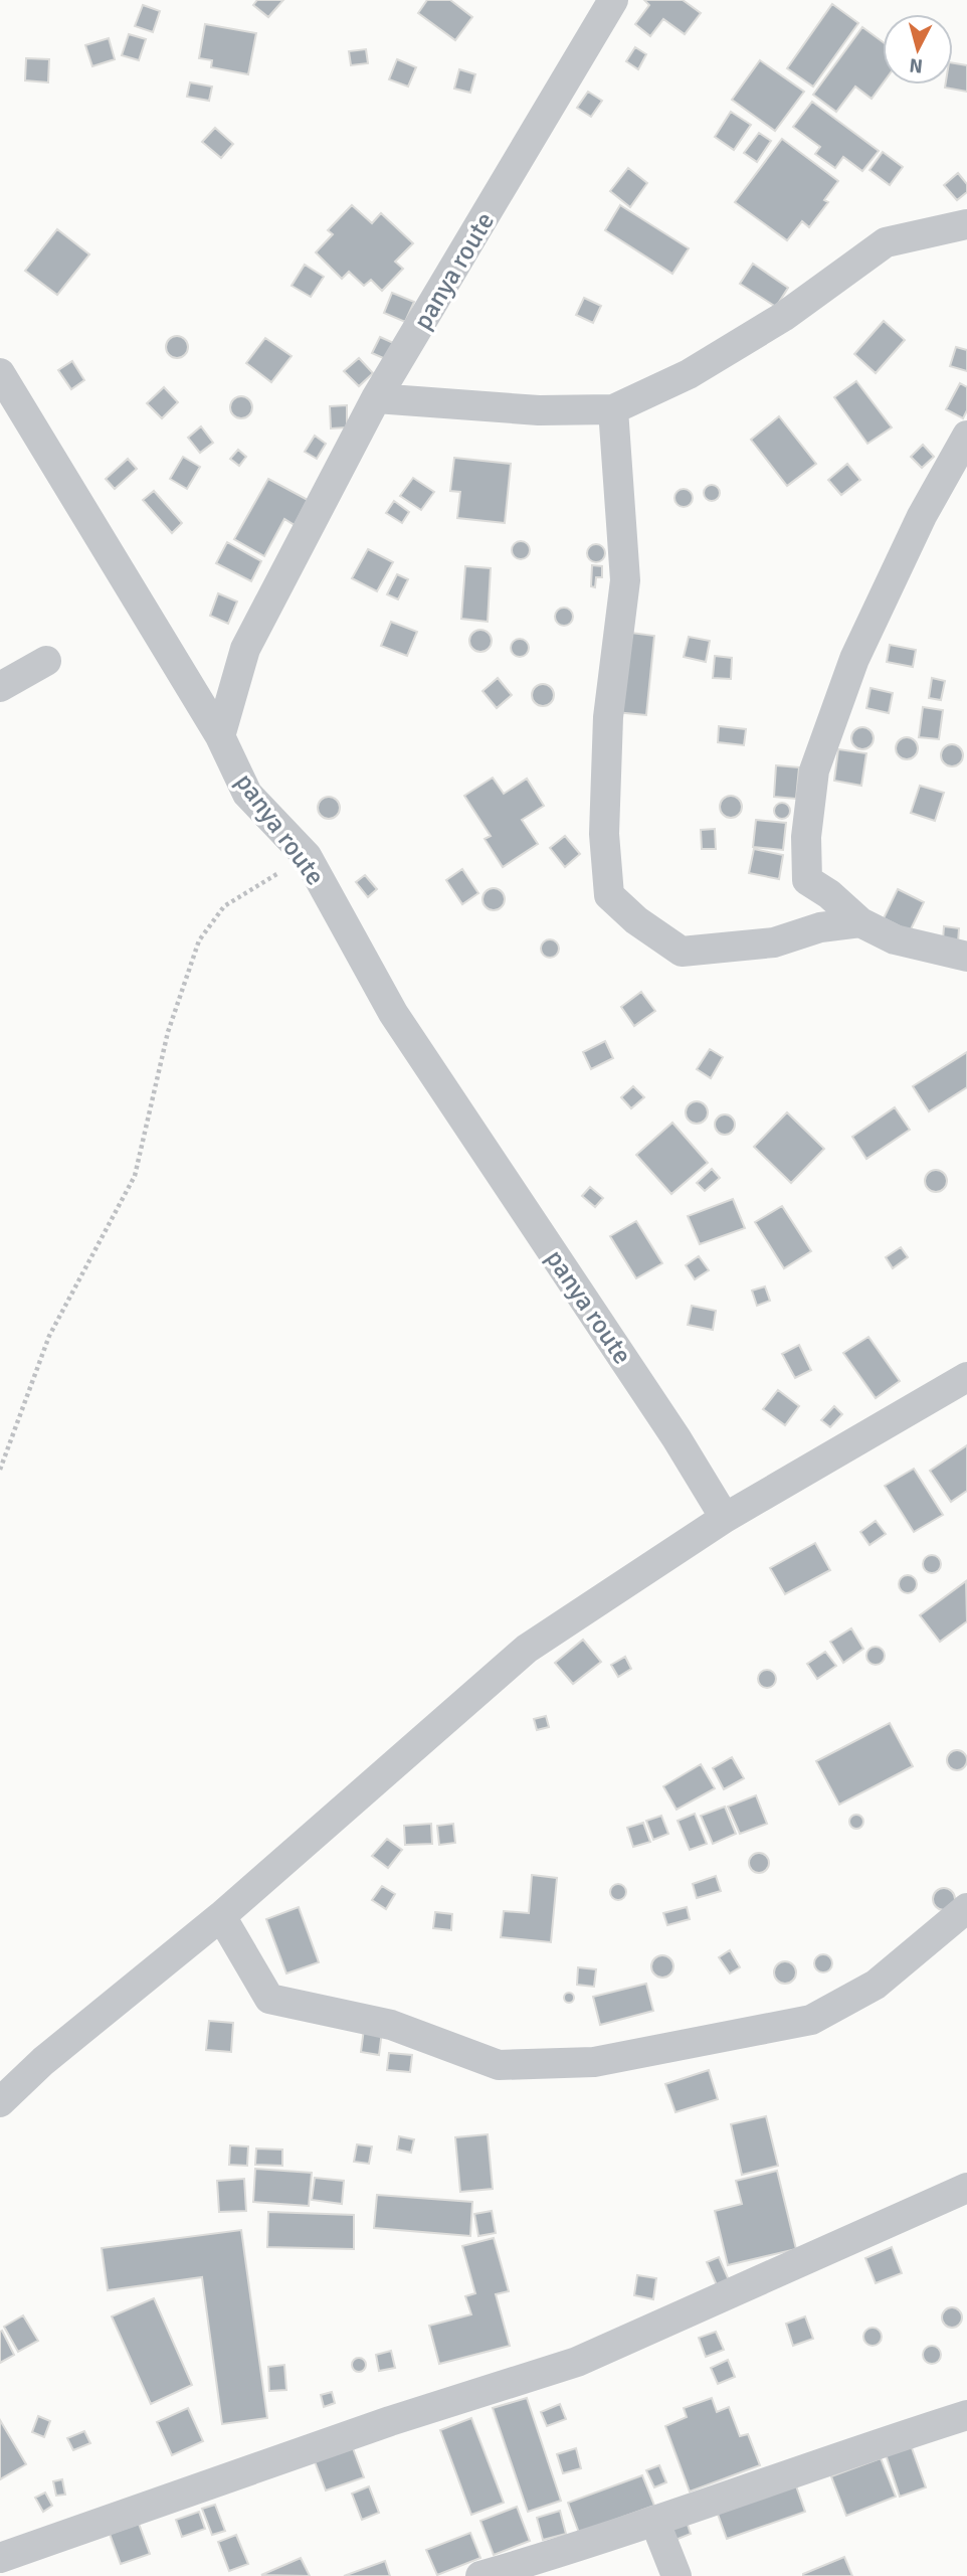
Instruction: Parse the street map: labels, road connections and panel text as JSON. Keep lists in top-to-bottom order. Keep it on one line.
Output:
{"streets":{"street":["panya route"]},"north":"bottom"}
